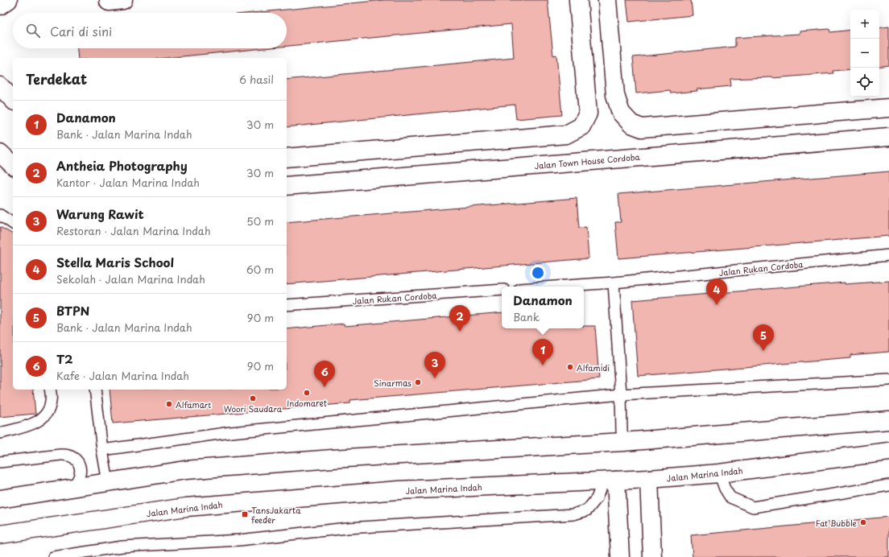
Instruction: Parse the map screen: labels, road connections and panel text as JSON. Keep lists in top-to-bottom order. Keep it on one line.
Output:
{"streets":{"main road":["Jalan Town House Cordoba","Jalan Marina Indah"],"lane":["Jalan Rukan Cordoba"]},"places":{"other":["Alfamidi","Sinarmas","Indomaret","Woori Saudara","Alfamart","Fat Bubble"],"transit":["TansJakarta feeder"]},"page":{"map_buttons":["+","−"],"search":"Cari di sini","heading":["Terdekat","6 hasil"],"list":[{"mark":"1","name":"Danamon","note":"Bank · Jalan Marina Indah","value":"30 m"},{"mark":"2","name":"Antheia Photography","note":"Kantor · Jalan Marina Indah","value":"30 m"},{"mark":"3","name":"Warung Rawit","note":"Restoran · Jalan Marina Indah","value":"50 m"},{"mark":"4","name":"Stella Maris School","note":"Sekolah · Jalan Marina Indah","value":"60 m"},{"mark":"5","name":"BTPN","note":"Bank · Jalan Marina Indah","value":"90 m"},{"mark":"6","name":"T2","note":"Kafe · Jalan Marina Indah","value":"90 m"}],"pins":["4","2","5","1","3","6"],"popup":["Danamon","Bank"]}}
